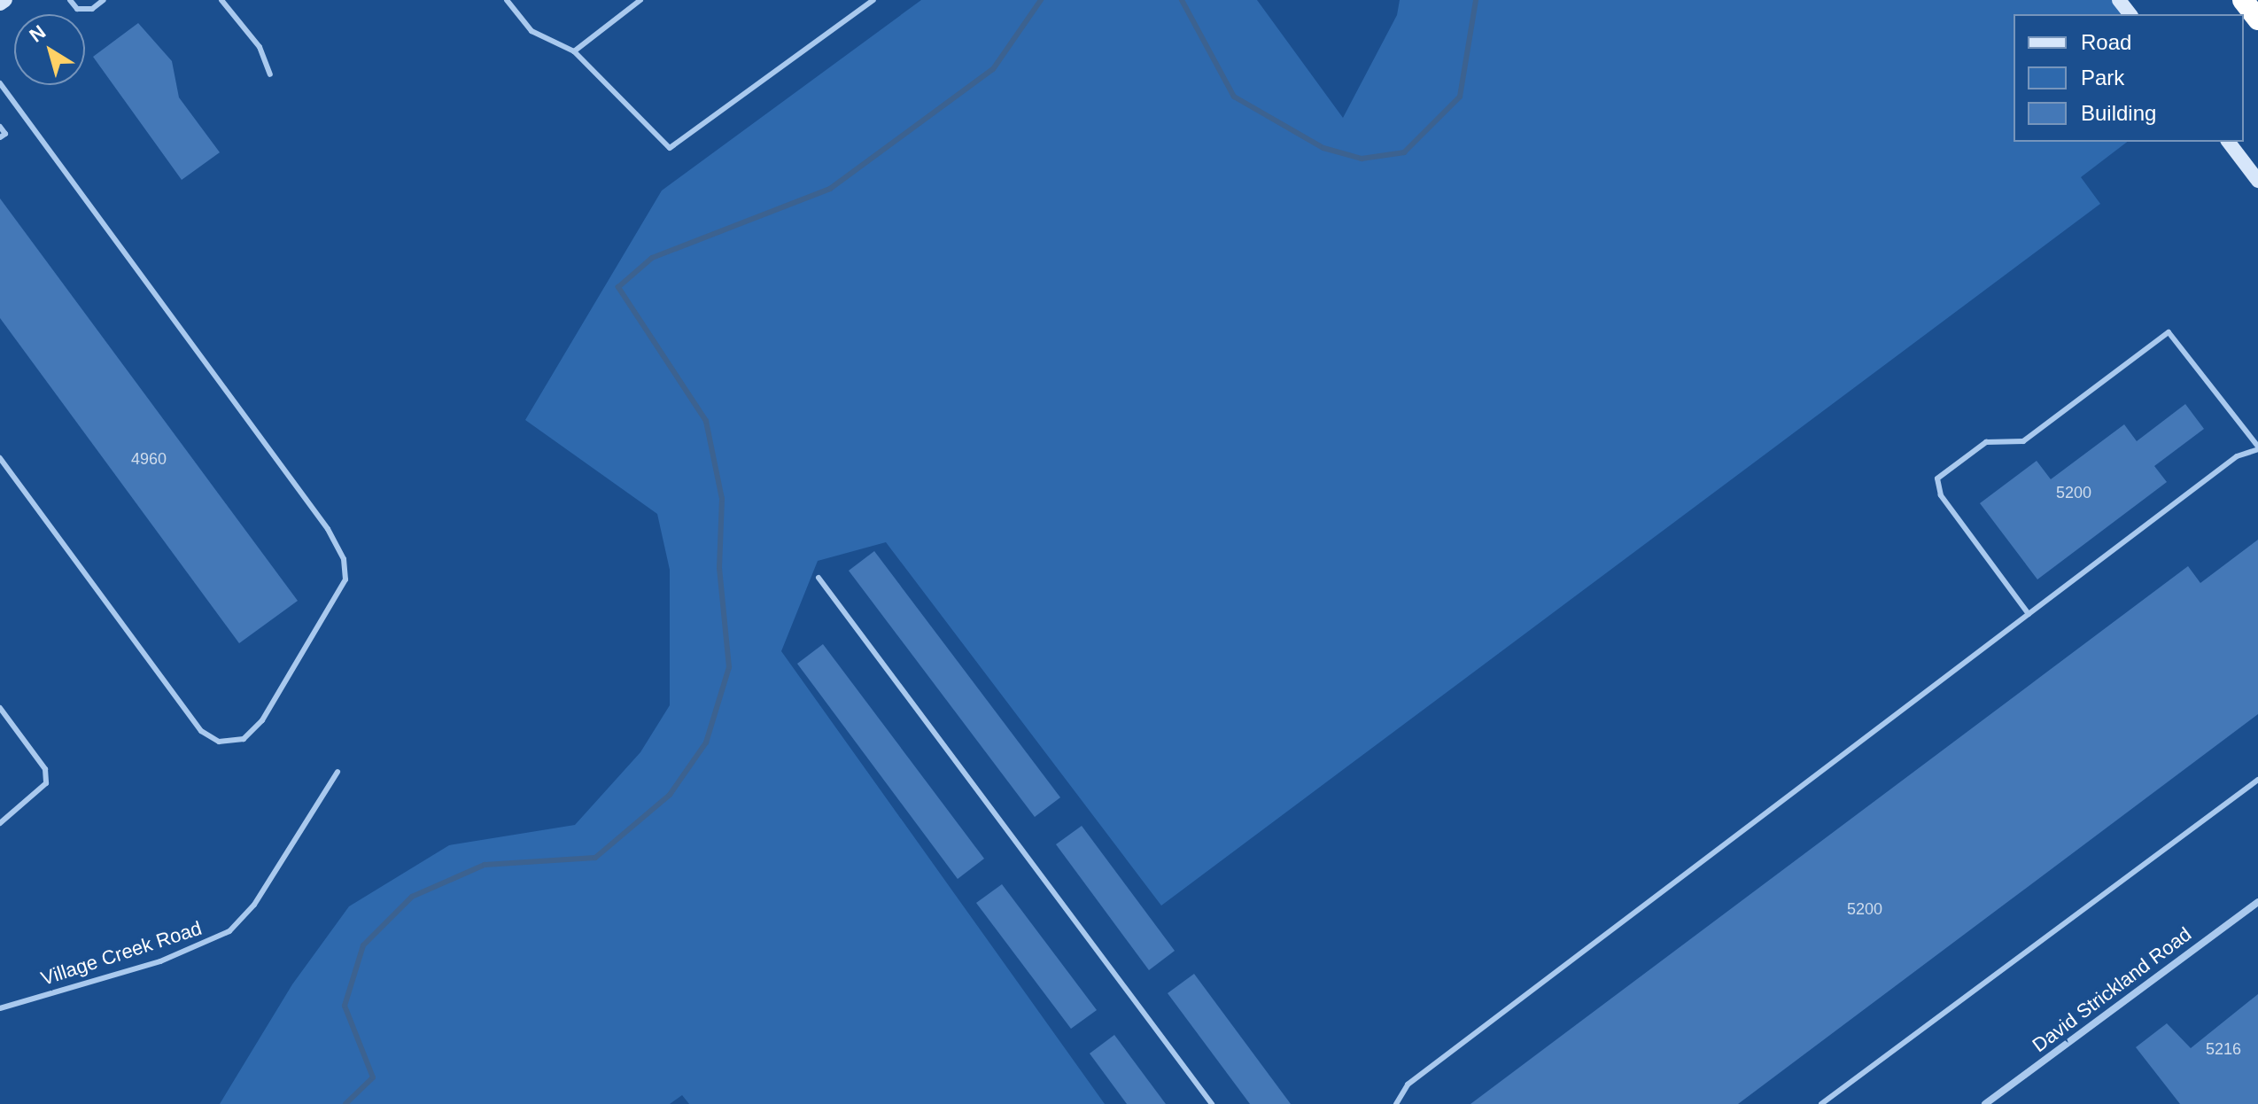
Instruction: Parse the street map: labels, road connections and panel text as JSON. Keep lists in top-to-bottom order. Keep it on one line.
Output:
{"streets":{"street":["David Strickland Road"],"lane":["Village Creek Road"]},"house_numbers":["4960","5200","5200","5216"],"legend":["Road","Park","Building"],"north":"top left"}
